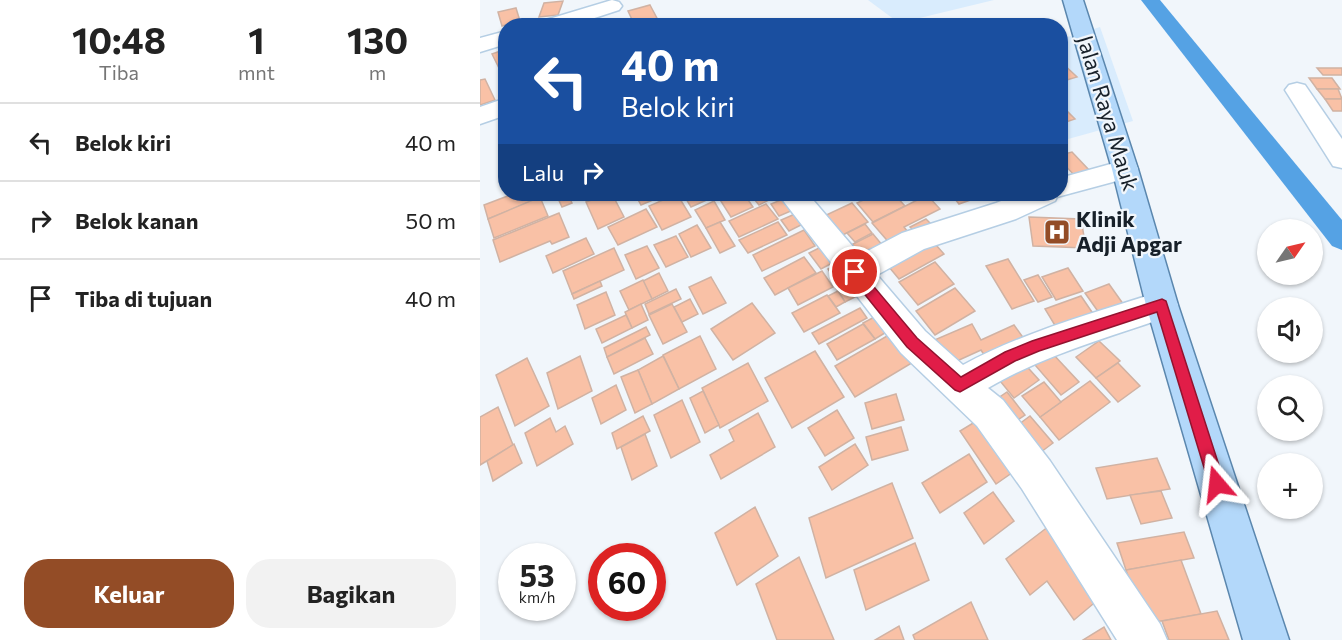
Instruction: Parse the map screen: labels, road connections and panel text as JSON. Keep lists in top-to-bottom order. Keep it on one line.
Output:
{"streets":{"main road":["Jalan Raya Mauk"]},"places":{"hospital":["Klinik Adji Apgar"]},"north":"top right","page":{"eta":["10:48","Tiba","1","mnt","130","m"],"turn":["40 m","Belok kiri"],"list":[{"name":"Belok kiri","value":"40 m"},{"name":"Belok kanan","value":"50 m"},{"name":"Tiba di tujuan","value":"40 m"}],"then":"Lalu","map_buttons":"+","speed":"53 km/h","limit":"60","buttons":["Keluar","Bagikan"]}}
